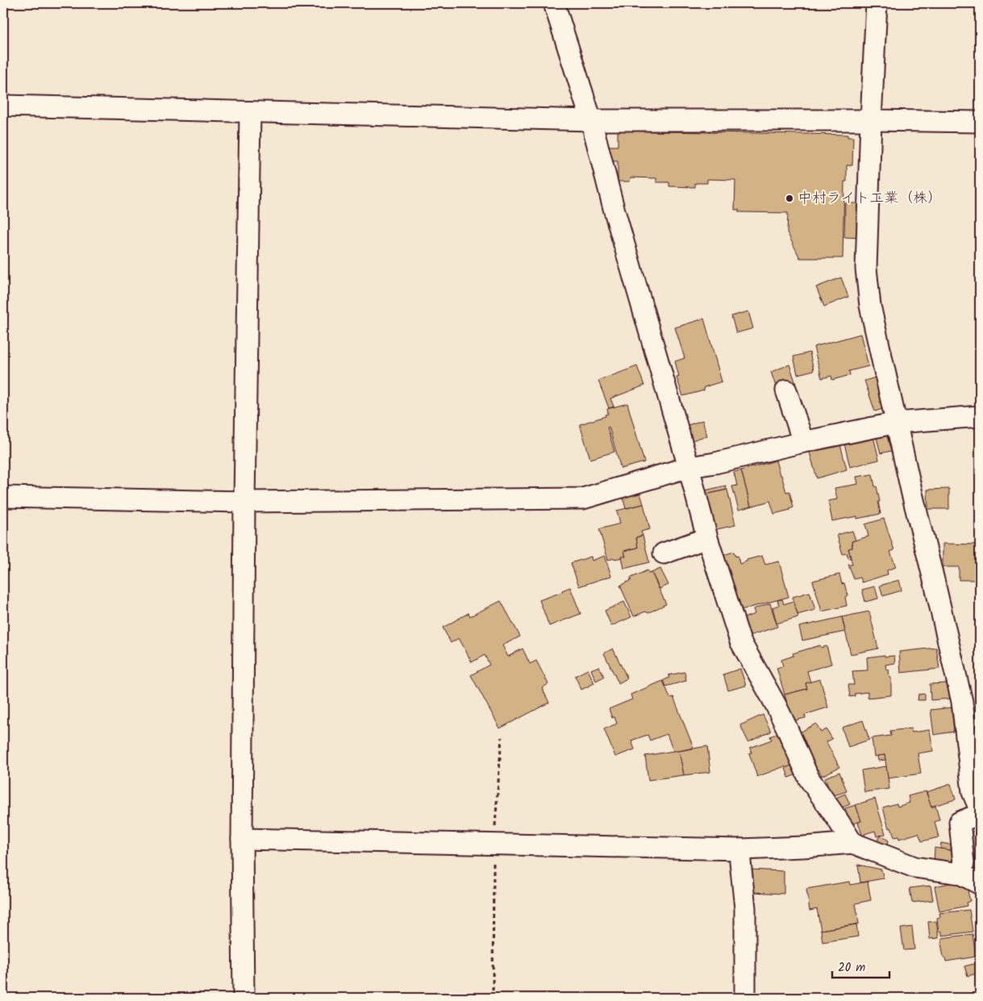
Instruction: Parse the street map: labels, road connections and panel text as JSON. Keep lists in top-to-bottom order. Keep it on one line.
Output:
{"places":["中村ライト工業（株）"],"scale_bar":"20 m"}
